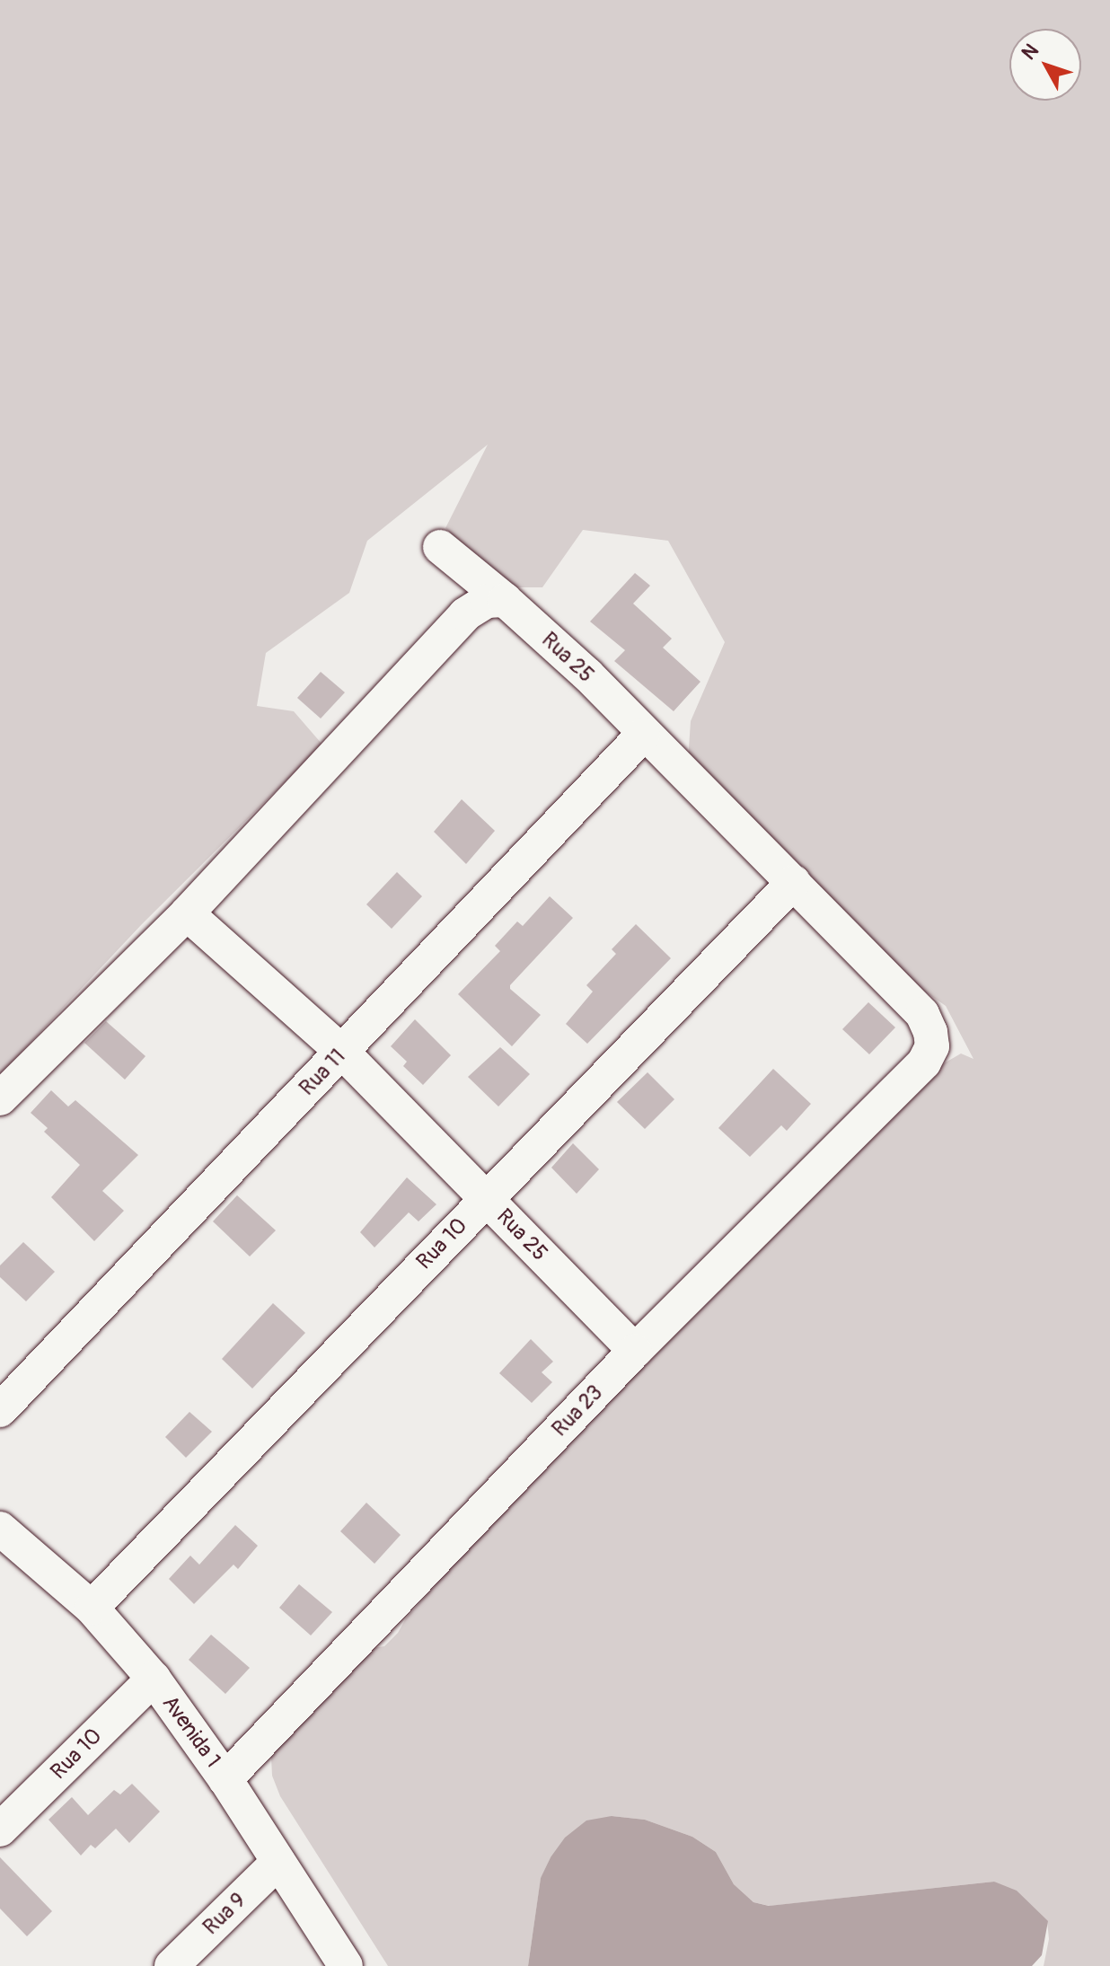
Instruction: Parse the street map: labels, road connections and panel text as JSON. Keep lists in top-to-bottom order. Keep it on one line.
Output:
{"streets":{"street":["Rua 25","Rua 11","Rua 10","Rua 23","Avenida 1","Rua 9"]},"crossings":[["Rua 25","Rua 11"],["Rua 25","Rua 10"],["Rua 25","Rua 23"],["Rua 10","Avenida 1"],["Rua 23","Avenida 1"],["Avenida 1","Rua 9"]],"north":"top left"}
